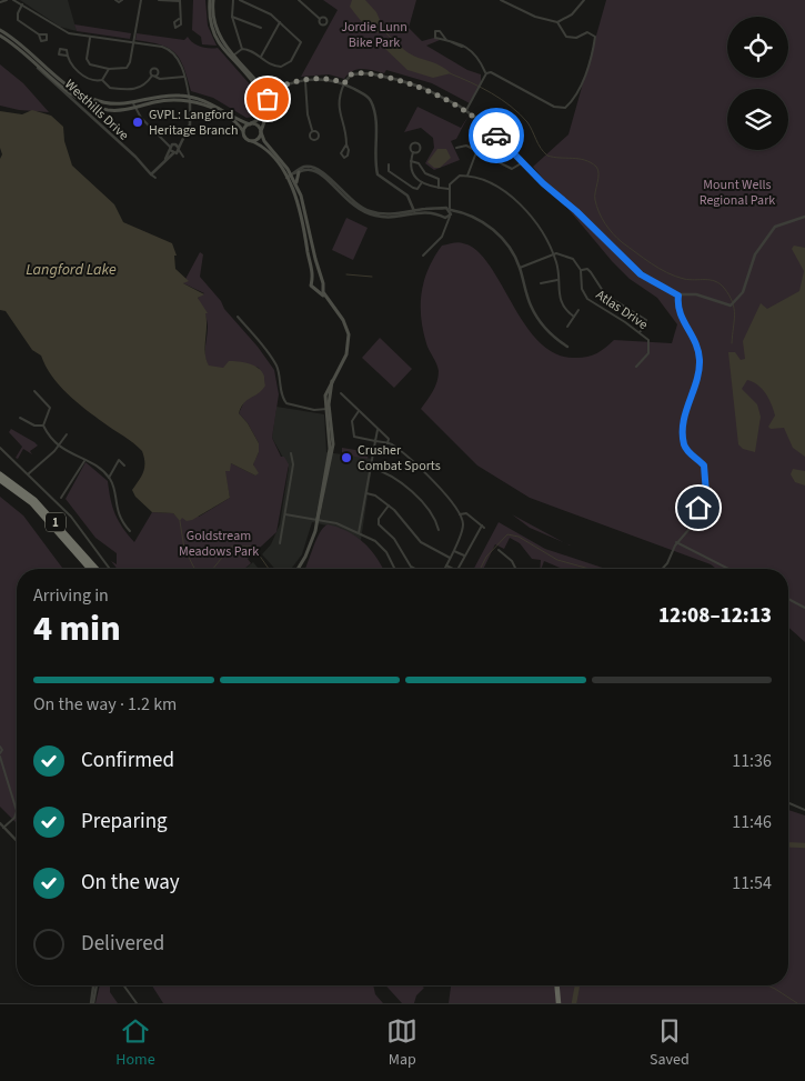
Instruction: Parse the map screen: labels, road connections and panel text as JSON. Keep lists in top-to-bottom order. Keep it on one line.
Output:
{"streets":{"highway":["1"],"street":["Westhills Drive","Atlas Drive"]},"water":["Langford Lake"],"parks":["Jordie Lunn Bike Park","Mount Wells Regional Park","Goldstream Meadows Park"],"places":["GVPL: Langford Heritage Branch","Crusher Combat Sports"],"page":{"heading":["4 min","Arriving in","12:08–12:13"],"bar":"On the way · 1.2 km","list":[["Confirmed","11:36"],["Preparing","11:46"],["On the way","11:54"],"Delivered"],"tabs":["Home","Map","Saved"]}}
